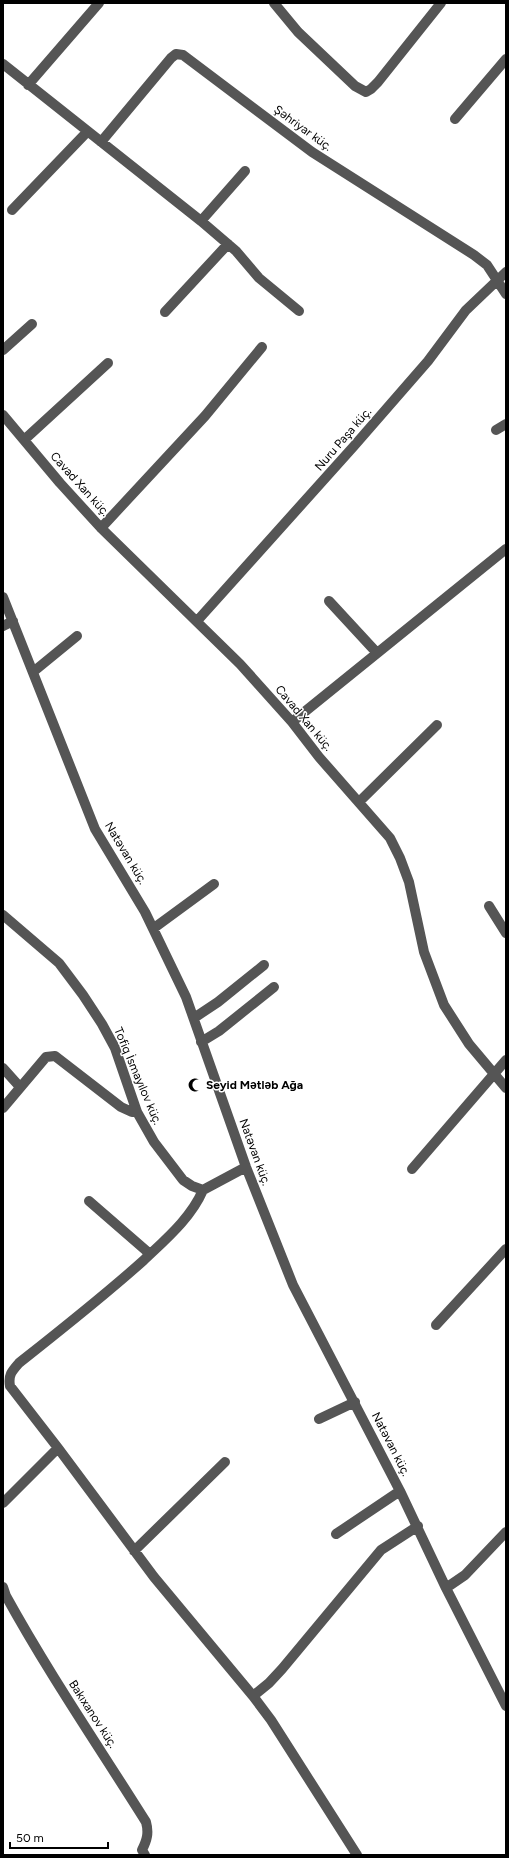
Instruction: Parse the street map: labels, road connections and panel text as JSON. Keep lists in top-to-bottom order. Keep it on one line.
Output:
{"streets":{"street":["Şəhriyar küç.","Nuru Paşa küç.","Cavad Xan küç.","Natəvan küç.","Tofiq İsmayılov küç.","Bakıxanov küç."]},"crossings":[["Şəhriyar küç.","Nuru Paşa küç."],["Nuru Paşa küç.","Cavad Xan küç."]],"places":{"mosque":["Seyid Mətləb Ağa"]},"scale_bar":"50 m"}
